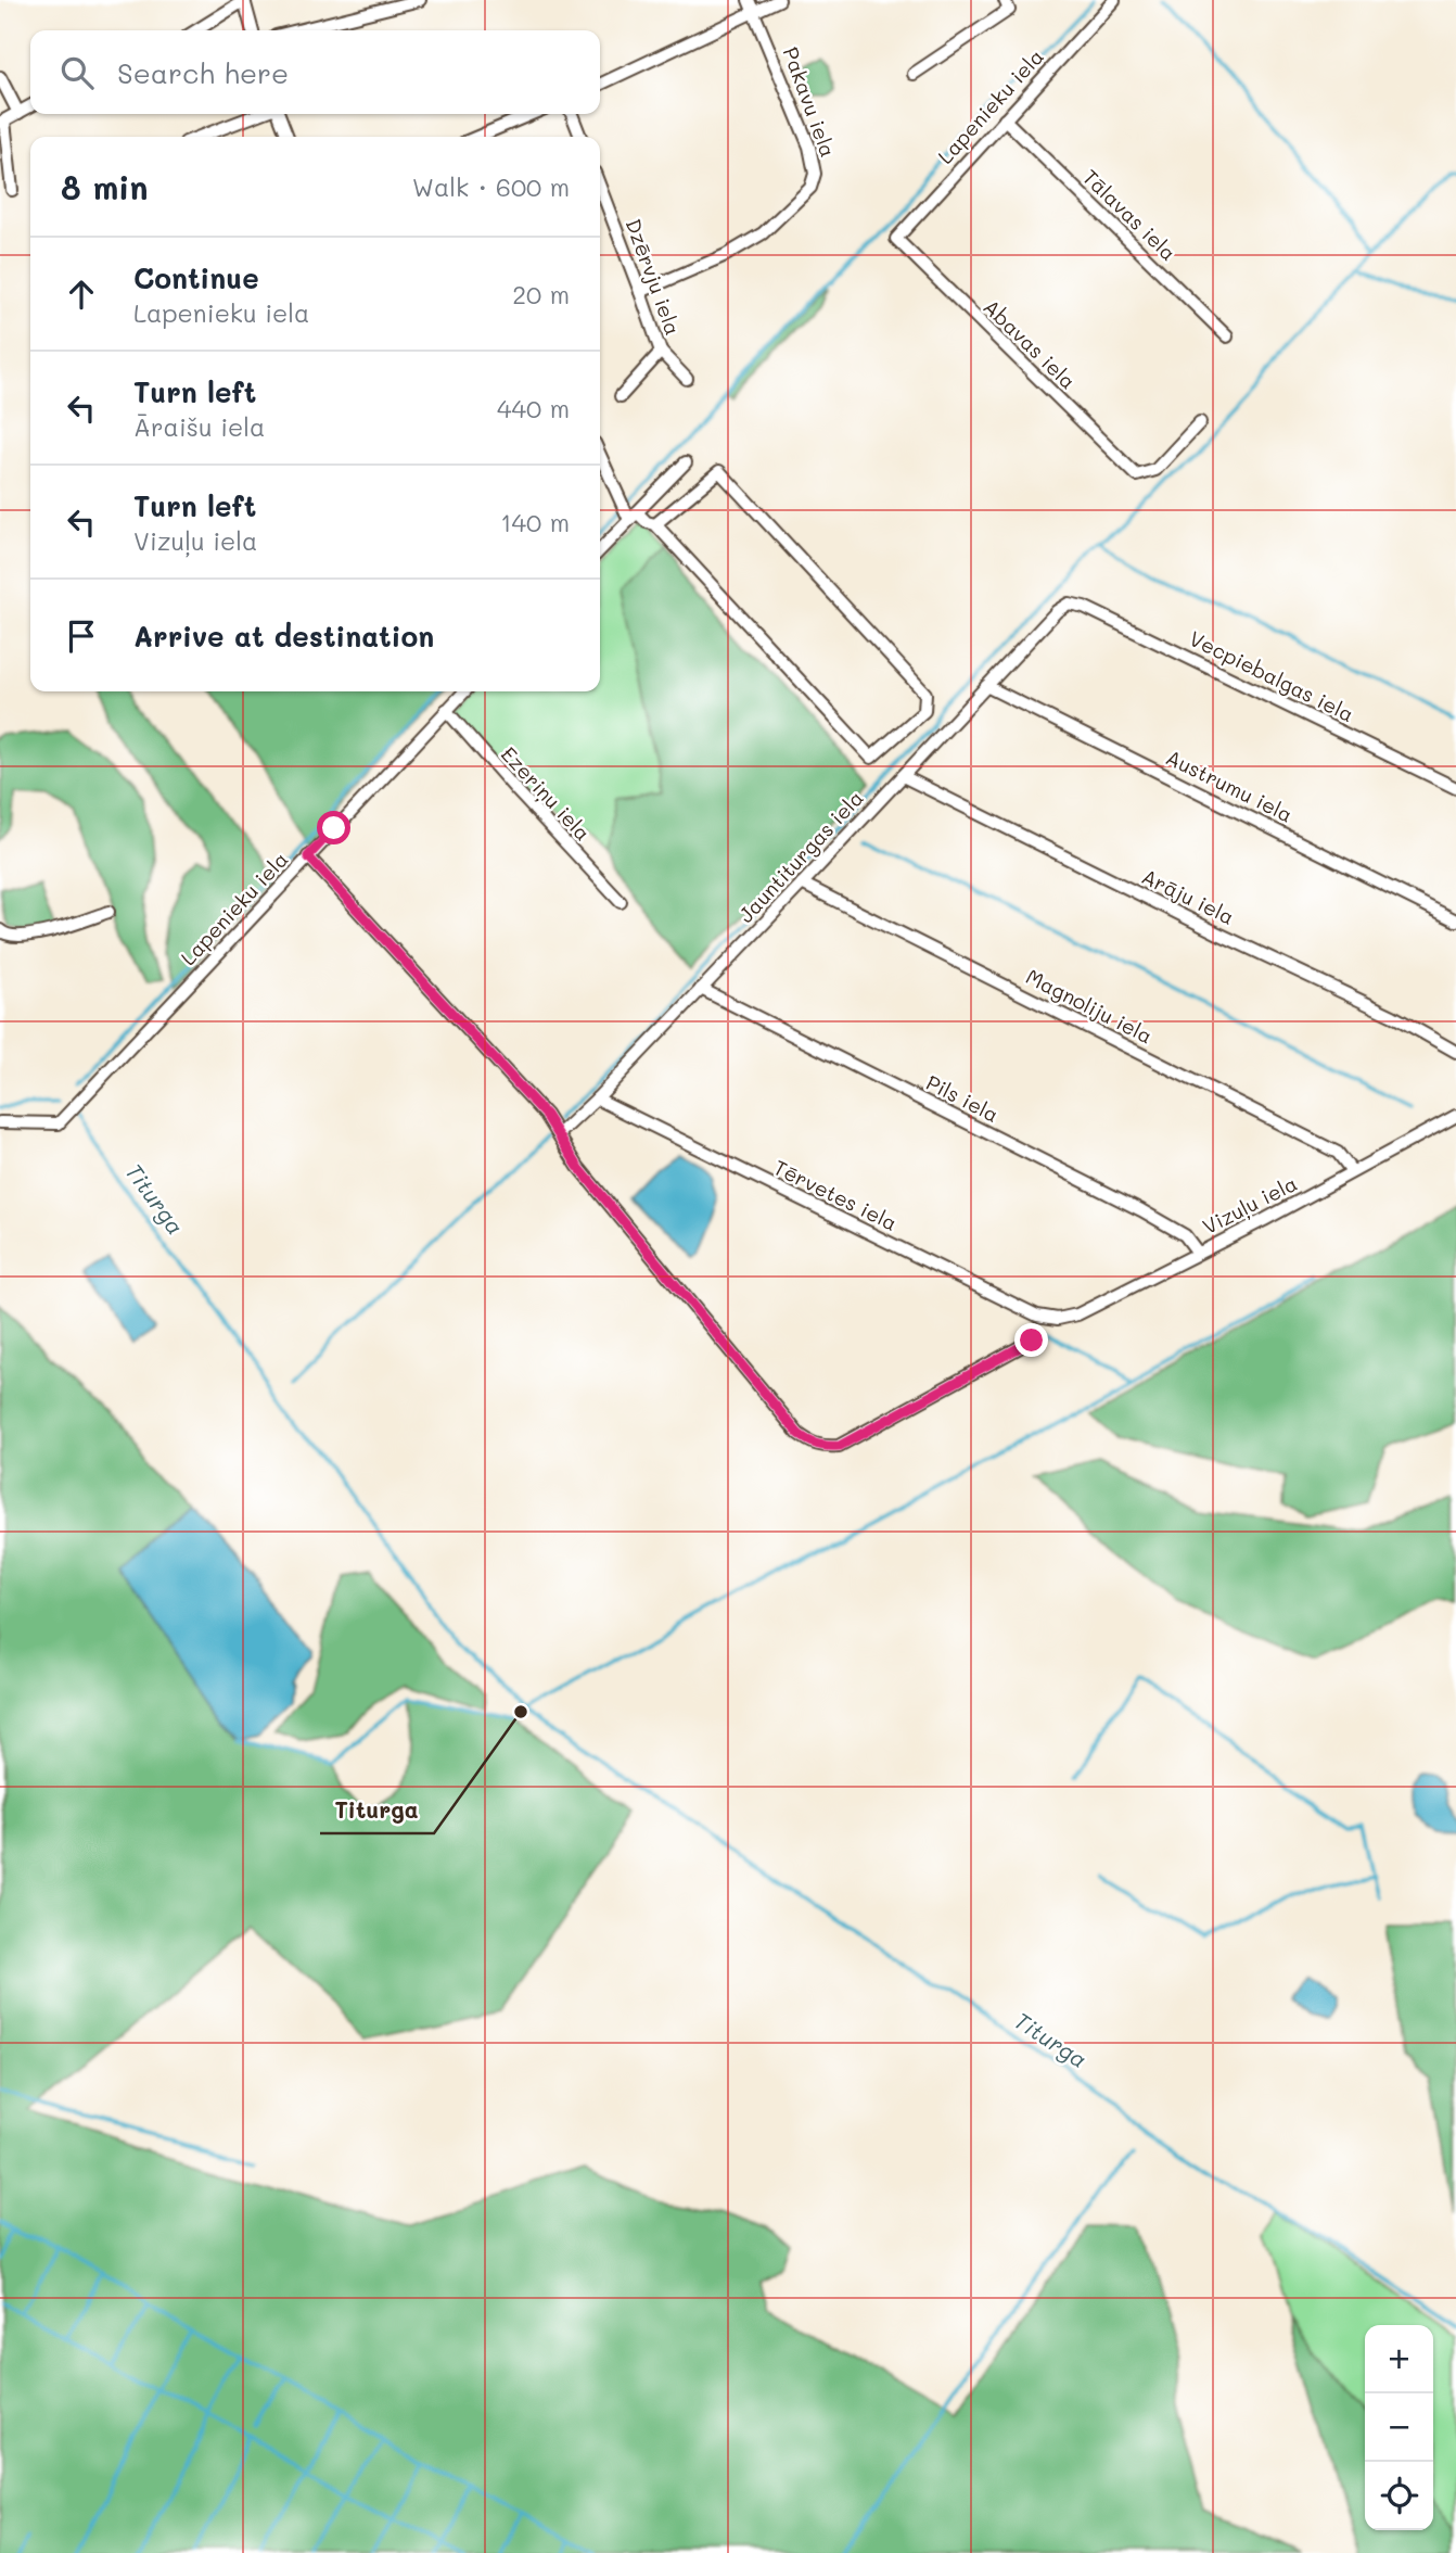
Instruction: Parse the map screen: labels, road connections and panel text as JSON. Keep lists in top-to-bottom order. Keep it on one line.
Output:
{"streets":{"street":["Pakavu iela","Lapenieku iela","Tālavas iela","Dzērvju iela","Abavas iela","Vecpiebalgas iela","Austrumu iela","Ezeriņu iela","Jauntiturgas iela","Arāju iela","Magnoliju iela","Pils iela","Tērvetes iela","Vizuļu iela"]},"crossings":[["Pakavu iela","Dzērvju iela"],["Lapenieku iela","Tālavas iela"],["Lapenieku iela","Abavas iela"],["Lapenieku iela","Ezeriņu iela"],["Vecpiebalgas iela","Jauntiturgas iela"],["Austrumu iela","Jauntiturgas iela"],["Jauntiturgas iela","Arāju iela"],["Jauntiturgas iela","Magnoliju iela"],["Jauntiturgas iela","Pils iela"],["Jauntiturgas iela","Tērvetes iela"],["Magnoliju iela","Vizuļu iela"],["Pils iela","Vizuļu iela"],["Tērvetes iela","Vizuļu iela"]],"water":["Titurga"],"places":["Titurga"],"page":{"search":"Search here","heading":["8 min","Walk · 600 m"],"list":[["Continue","Lapenieku iela","20 m"],["Turn left","Āraišu iela","440 m"],["Turn left","Vizuļu iela","140 m"],"Arrive at destination"],"map_buttons":["+","−"]}}
